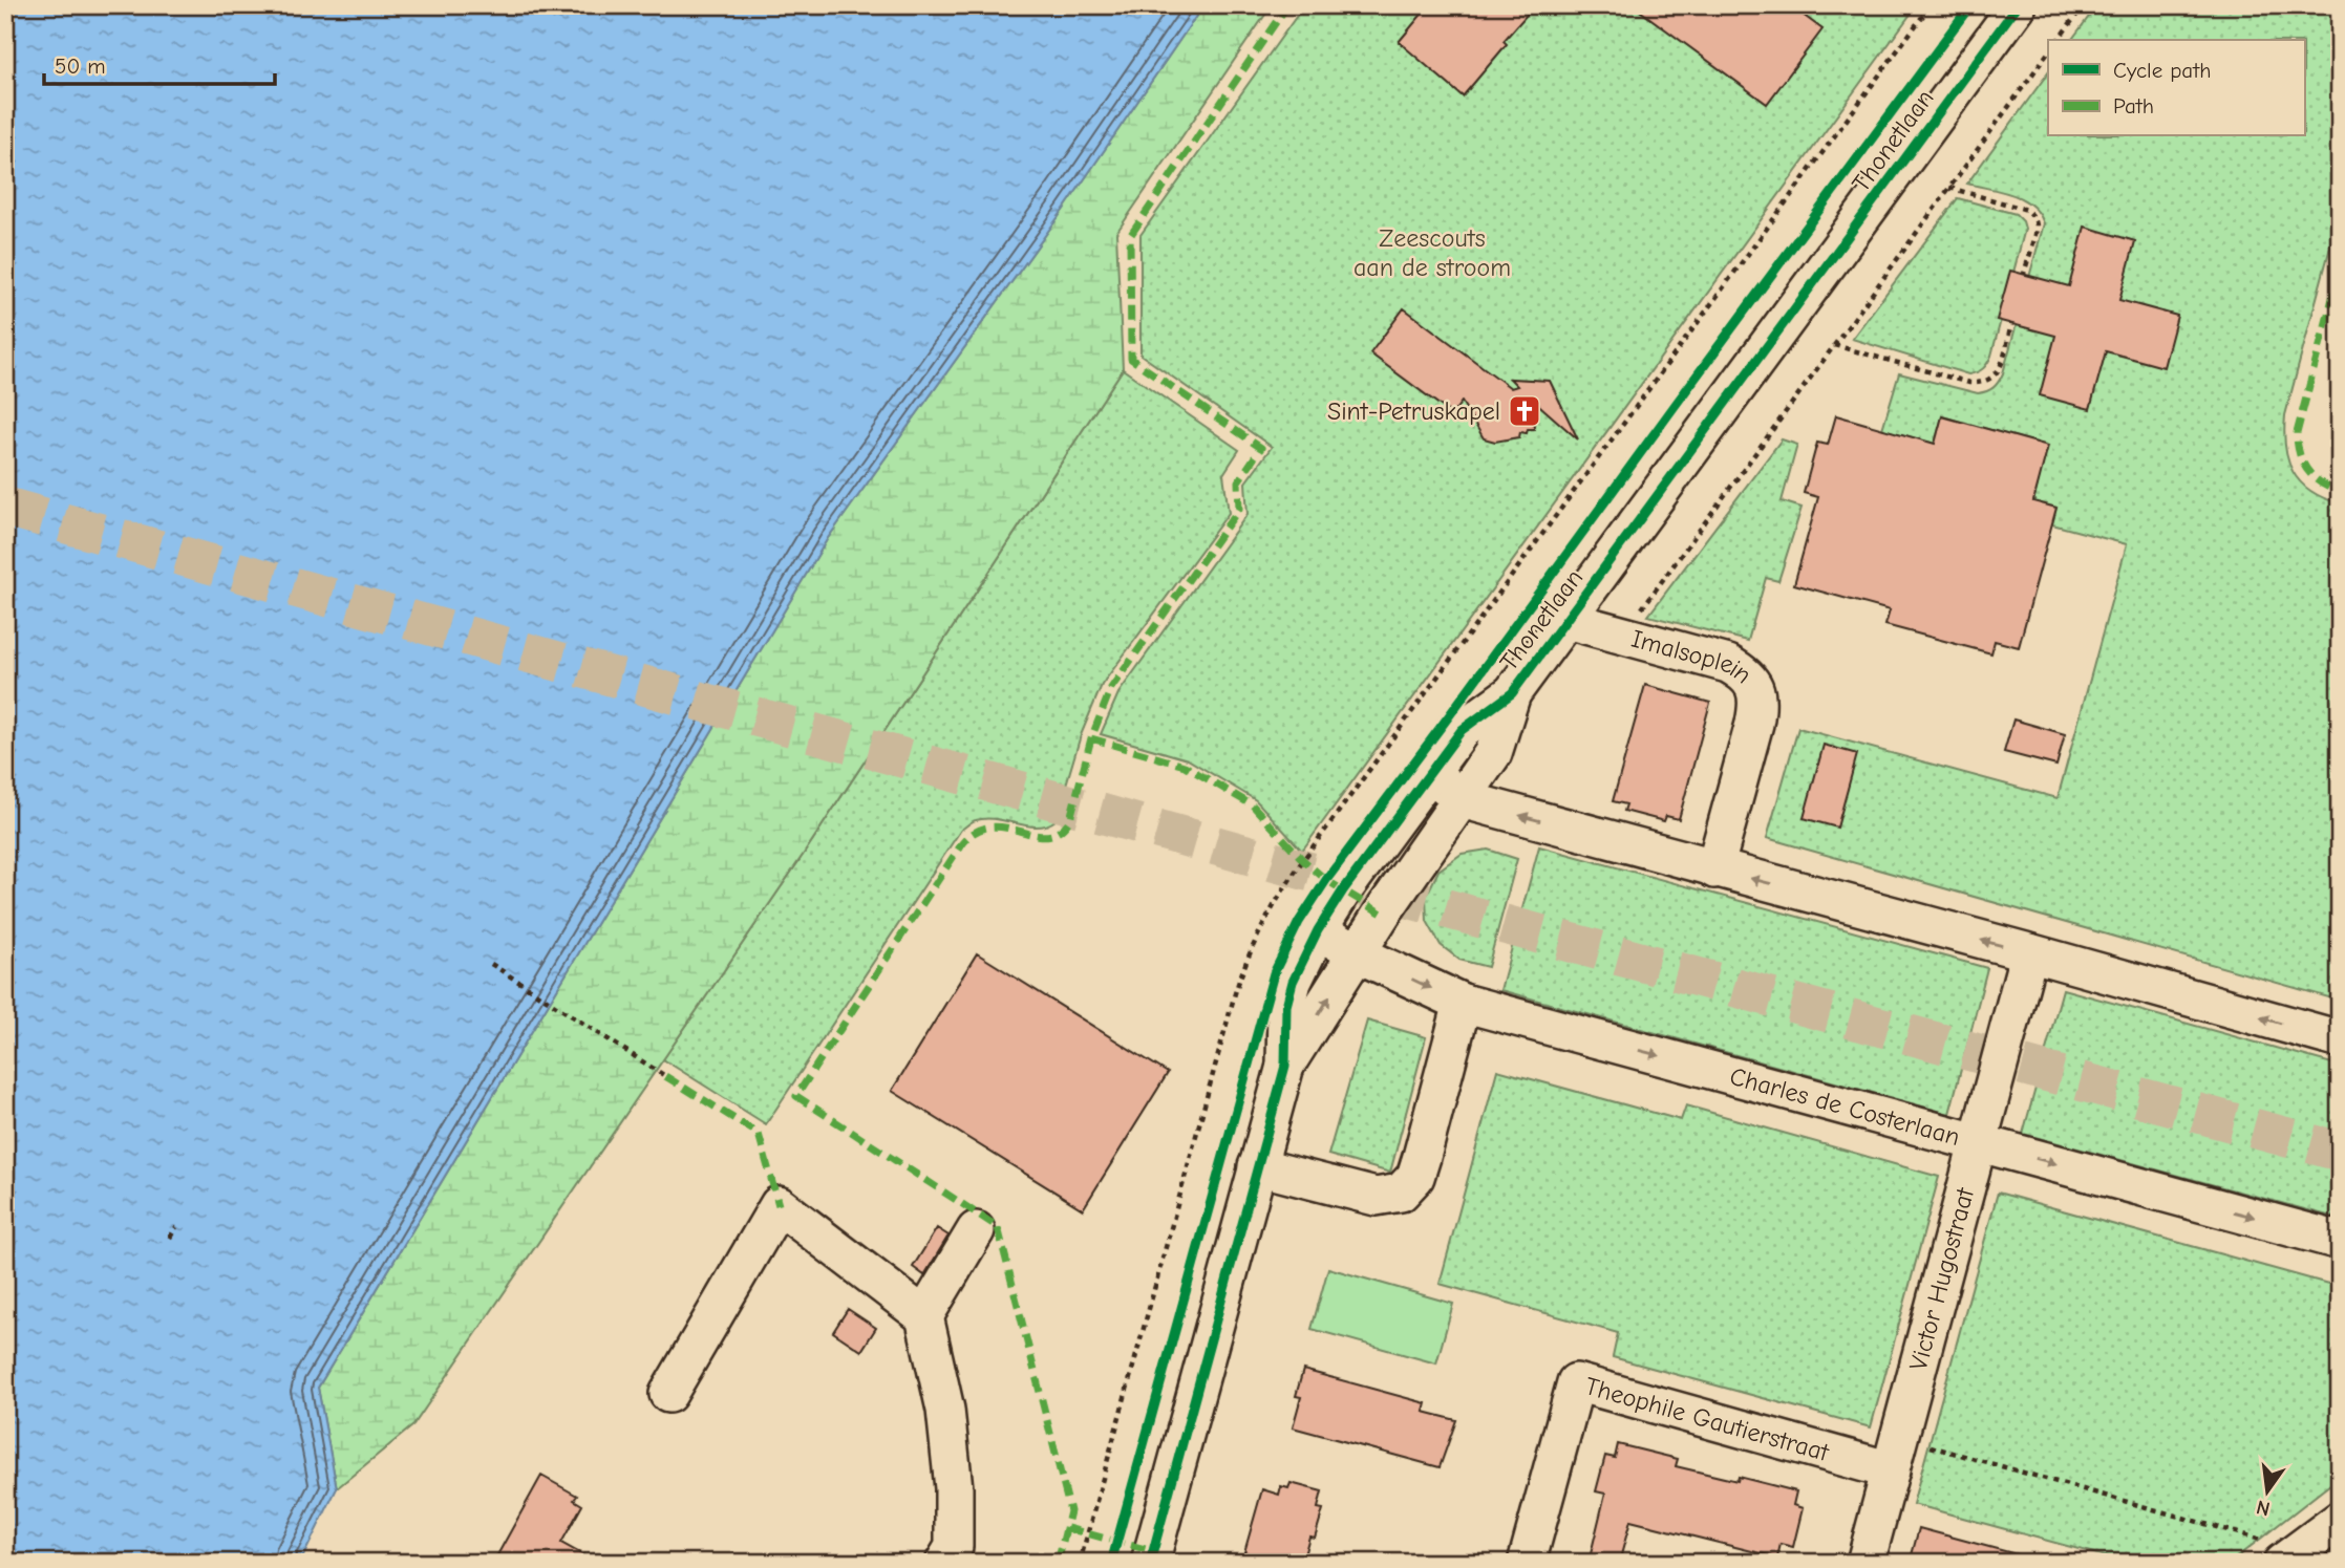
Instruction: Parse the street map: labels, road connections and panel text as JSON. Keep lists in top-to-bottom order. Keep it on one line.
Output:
{"streets":{"street":["Thonetlaan","Imalsoplein","Charles de Costerlaan","Victor Hugostraat","Theophile Gautierstraat"]},"crossings":[["Thonetlaan","Imalsoplein"],["Thonetlaan","Charles de Costerlaan"],["Charles de Costerlaan","Victor Hugostraat"],["Victor Hugostraat","Theophile Gautierstraat"]],"parks":["Zeescouts aan de stroom"],"places":{"church":["Sint-Petruskapel"]},"legend":["Cycle path","Path"],"scale_bar":"50 m","north":"bottom"}
